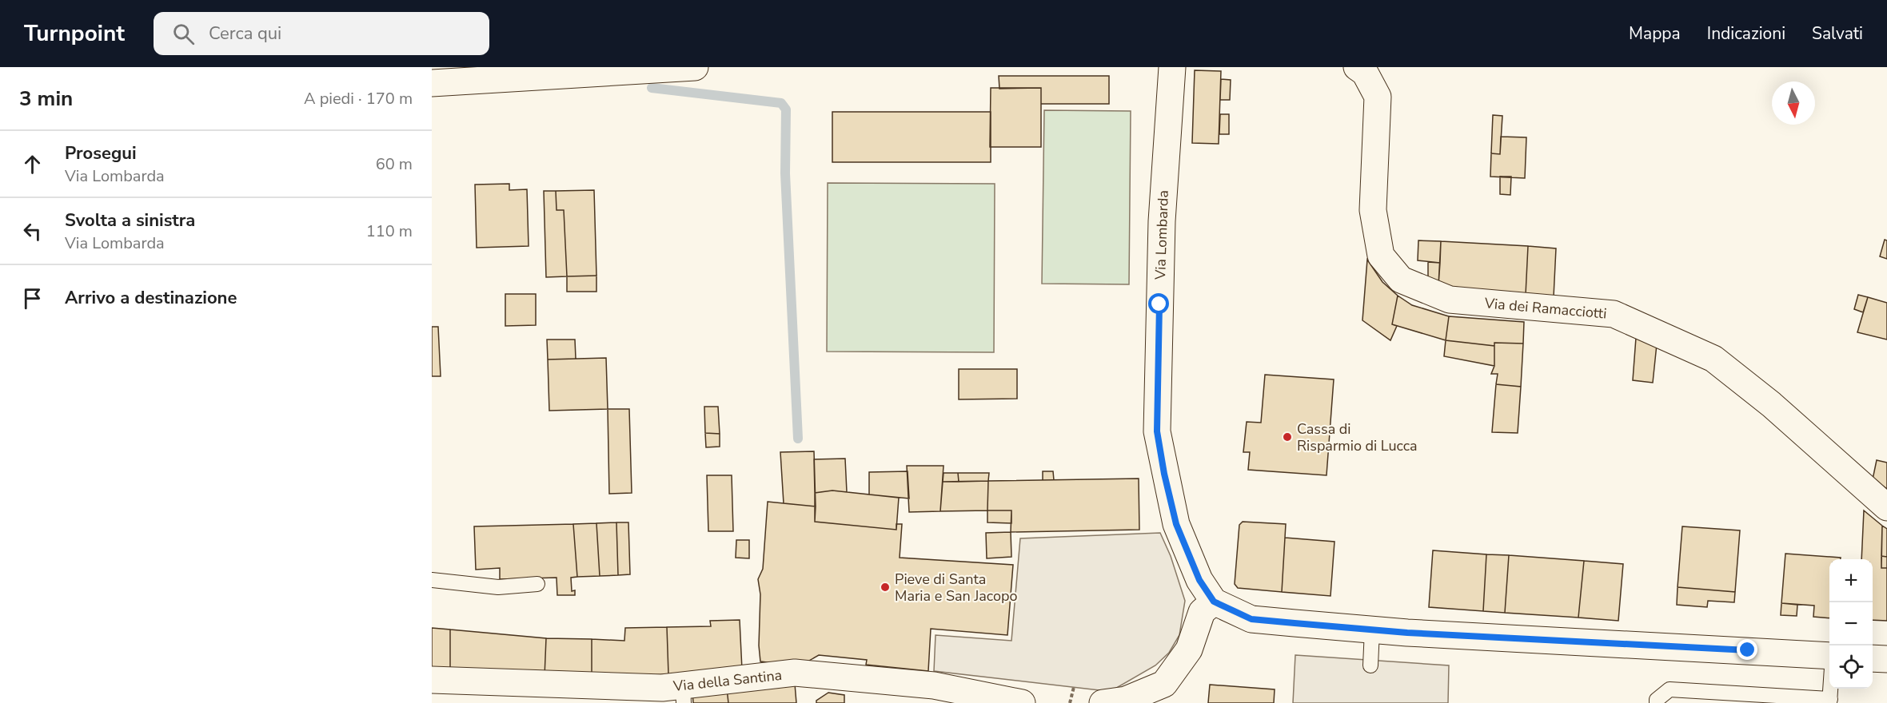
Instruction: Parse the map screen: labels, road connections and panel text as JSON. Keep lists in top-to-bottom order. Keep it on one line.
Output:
{"streets":{"street":["Via Lombarda","Via dei Ramacciotti","Via della Santina"]},"places":["Cassa di Risparmio di Lucca","Pieve di Santa Maria e San Jacopo"],"north":"bottom","page":{"header":"Turnpoint","search":"Cerca qui","nav":["Mappa","Indicazioni","Salvati"],"heading":["3 min","A piedi · 170 m"],"list":[["Prosegui","Via Lombarda","60 m"],["Svolta a sinistra","Via Lombarda","110 m"],"Arrivo a destinazione"],"map_buttons":["+","−"]}}
